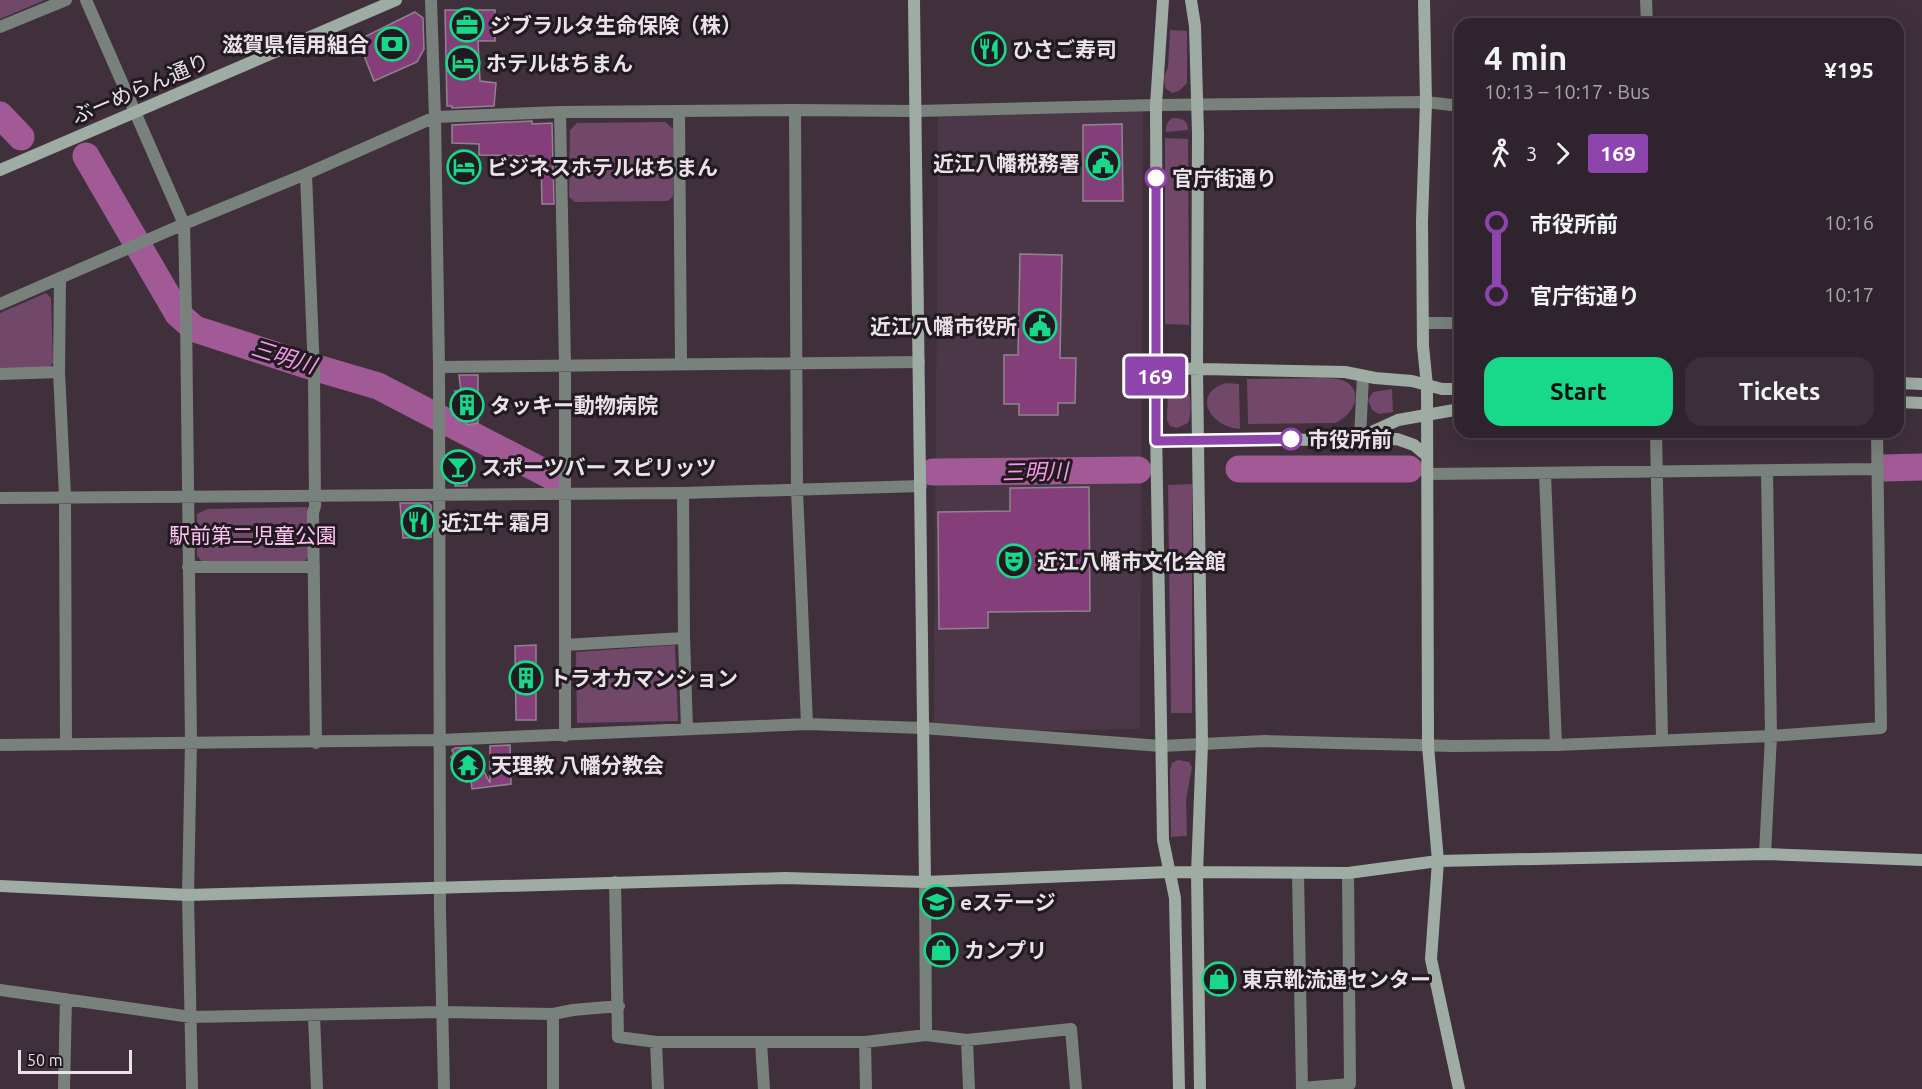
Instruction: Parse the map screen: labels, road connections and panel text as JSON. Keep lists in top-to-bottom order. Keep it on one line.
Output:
{"streets":{"street":["ぶーめらん通り"]},"water":["三明川"],"parks":["駅前第二児童公園"],"places":{"office":["ジブラルタ生命保険（株）"],"bank":["滋賀県信用組合"],"restaurant":["ひさご寿司","近江牛 霜月"],"hotel":["ホテルはちまん","ビジネスホテルはちまん"],"public building":["近江八幡税務署","近江八幡市役所"],"other":["官庁街通り","市役所前"],"building":["タッキー動物病院","トラオカマンション"],"bar":["スポーツバー スピリッツ"],"theatre":["近江八幡市文化会館"],"temple":["天理教 八幡分教会"],"school or university":["eステージ"],"shop":["カンプリ","東京靴流通センター"]},"lines":["bus line 169"],"scale_bar":"50 m","page":{"on_map":"169","heading":["4 min","10:13 – 10:17 · Bus","¥195"],"legs":["3","169"],"list":[{"name":"市役所前","value":"10:16"},{"name":"官庁街通り","value":"10:17"}],"buttons":["Start","Tickets"],"scale":"50 m"}}
